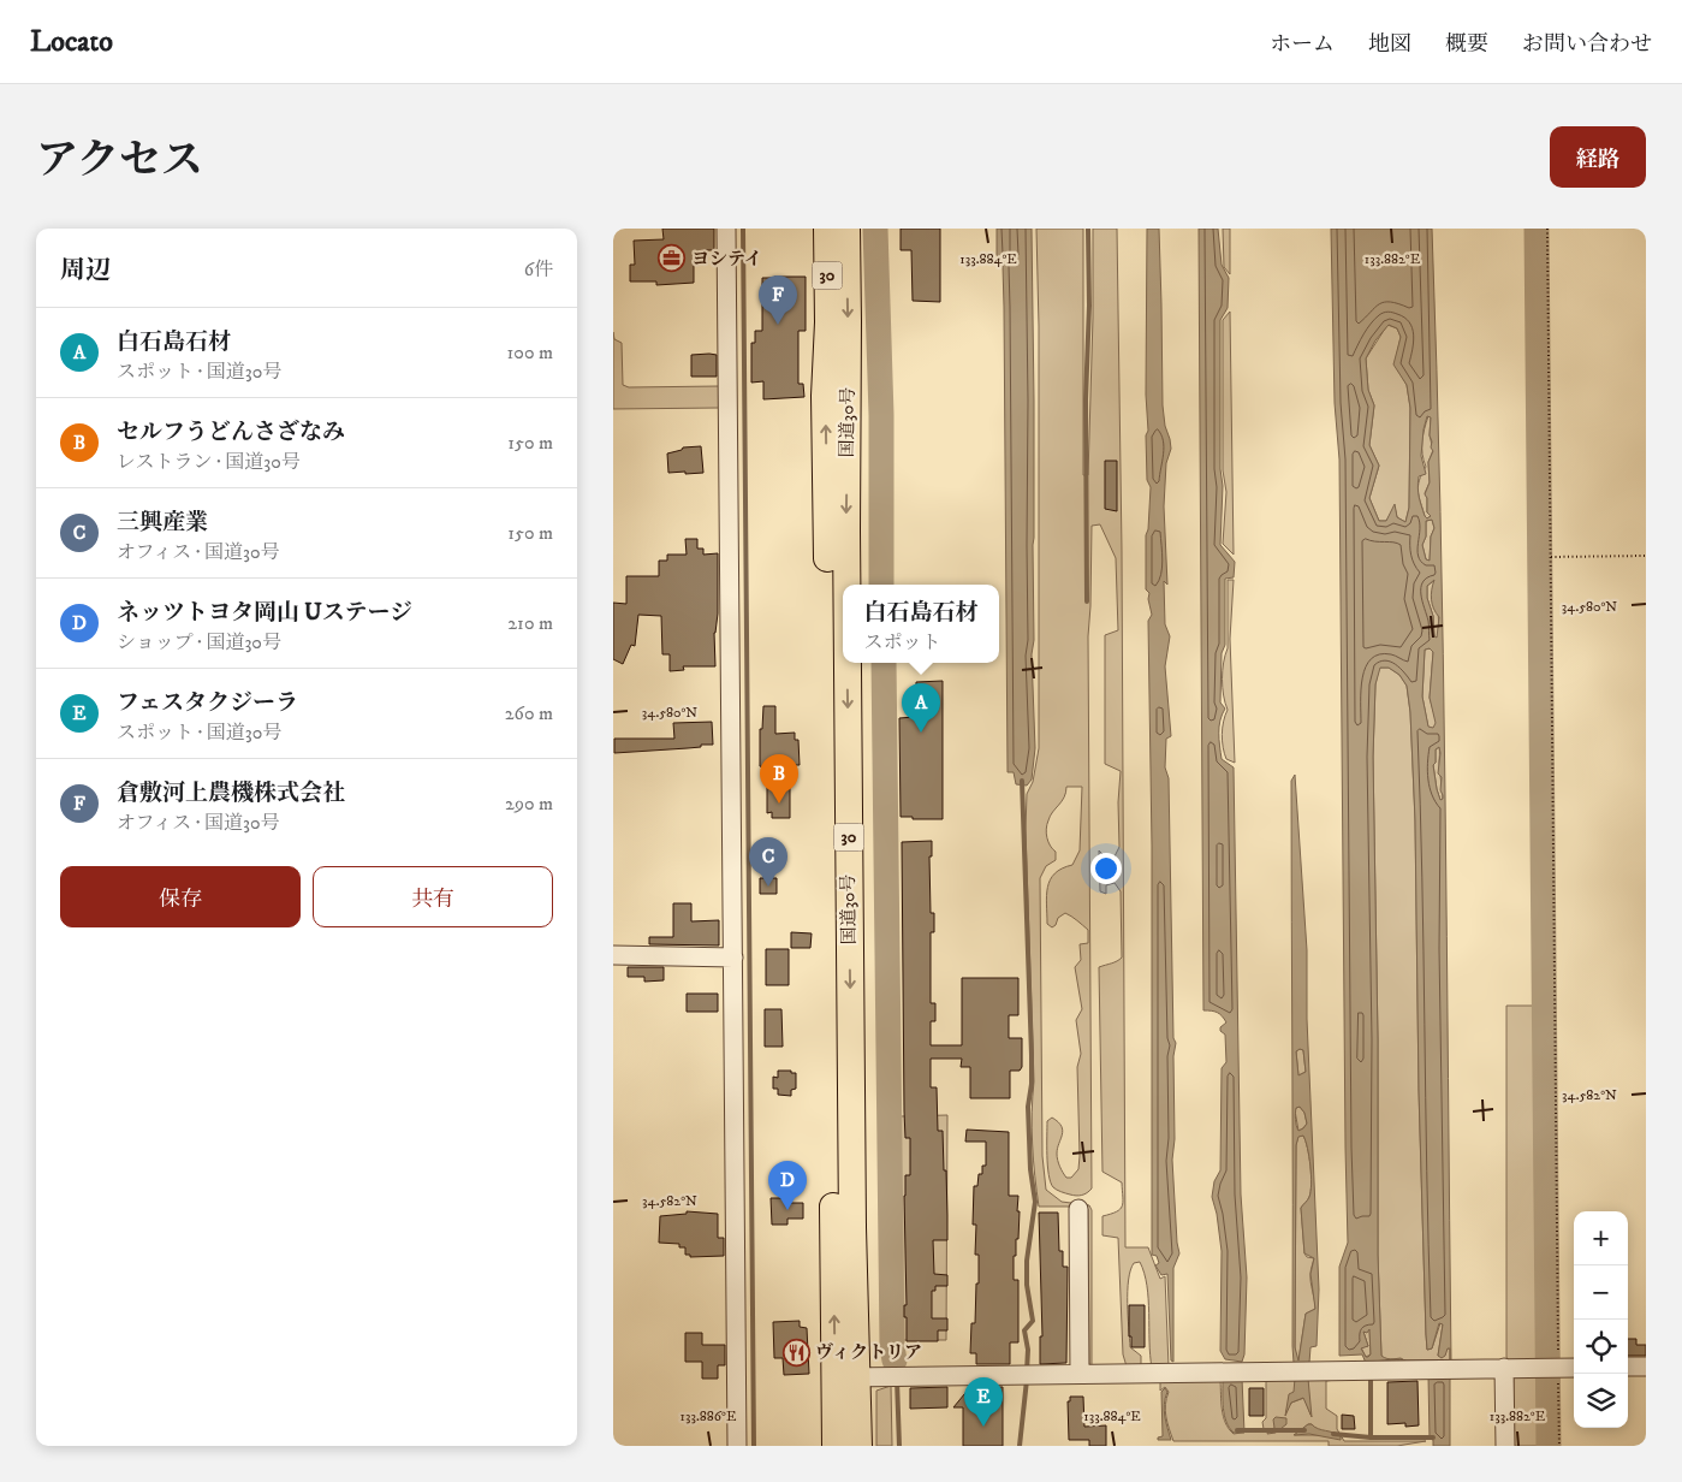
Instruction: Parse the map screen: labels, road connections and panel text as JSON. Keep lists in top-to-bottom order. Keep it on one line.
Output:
{"streets":{"highway":["30","国道30号"]},"places":{"office":["ヨシテイ"],"restaurant":["ヴィクトリア"]},"page":{"header":"Locato","nav":["ホーム","地図","概要","お問い合わせ"],"title":"アクセス","buttons":["経路",["保存","共有"]],"heading":["周辺","6件"],"pins":["F","A","B","C","D","E"],"list":[{"mark":"A","name":"白石島石材","note":"スポット · 国道30号","value":"100 m"},{"mark":"B","name":"セルフうどんさざなみ","note":"レストラン · 国道30号","value":"150 m"},{"mark":"C","name":"三興産業","note":"オフィス · 国道30号","value":"150 m"},{"mark":"D","name":"ネッツトヨタ岡山 Uステージ","note":"ショップ · 国道30号","value":"210 m"},{"mark":"E","name":"フェスタクジーラ","note":"スポット · 国道30号","value":"260 m"},{"mark":"F","name":"倉敷河上農機株式会社","note":"オフィス · 国道30号","value":"290 m"}],"popup":["白石島石材","スポット"],"map_buttons":["+","−"]},"coordinates":["133.884°E","133.882°E","34.580°N","34.582°N","133.886°E"]}
